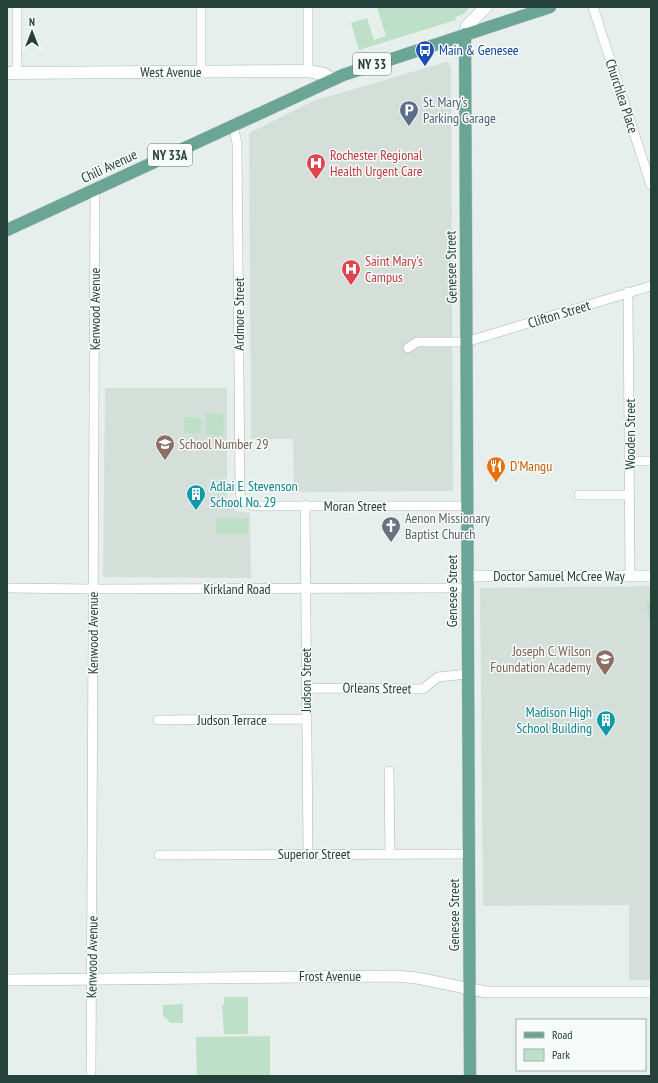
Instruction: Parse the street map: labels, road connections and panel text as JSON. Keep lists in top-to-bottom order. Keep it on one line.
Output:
{"streets":{"main road":["NY 33","West Avenue","NY 33A","Chili Avenue","Genesee Street"],"street":["Churchlea Place","Kenwood Avenue","Ardmore Street","Clifton Street","Wooden Street","Moran Street","Doctor Samuel McCree Way","Kirkland Road","Judson Street","Orleans Street","Judson Terrace","Superior Street","Frost Avenue"]},"crossings":[["NY 33","West Avenue"],["NY 33","Chili Avenue"],["NY 33","Genesee Street"],["West Avenue","Chili Avenue"],["Chili Avenue","Kenwood Avenue"],["Chili Avenue","Ardmore Street"],["Genesee Street","Clifton Street"],["Genesee Street","Moran Street"],["Genesee Street","Doctor Samuel McCree Way"],["Genesee Street","Kirkland Road"],["Genesee Street","Orleans Street"],["Genesee Street","Superior Street"],["Genesee Street","Frost Avenue"],["Kenwood Avenue","Kirkland Road"],["Kenwood Avenue","Frost Avenue"],["Ardmore Street","Moran Street"],["Clifton Street","Wooden Street"],["Wooden Street","Doctor Samuel McCree Way"],["Moran Street","Judson Street"],["Doctor Samuel McCree Way","Kirkland Road"],["Kirkland Road","Judson Street"],["Judson Street","Orleans Street"],["Judson Street","Judson Terrace"],["Judson Street","Superior Street"]],"places":{"bus stop":["Main & Genesee"],"parking":["St. Mary's Parking Garage"],"hospital":["Rochester Regional Health Urgent Care","Saint Mary's Campus"],"school or university":["School Number 29","Joseph C. Wilson Foundation Academy"],"restaurant":["D'Mangu"],"building":["Adlai E. Stevenson School No. 29","Madison High School Building"],"church":["Aenon Missionary Baptist Church"]},"legend":["Road","Park"],"north":"top"}
